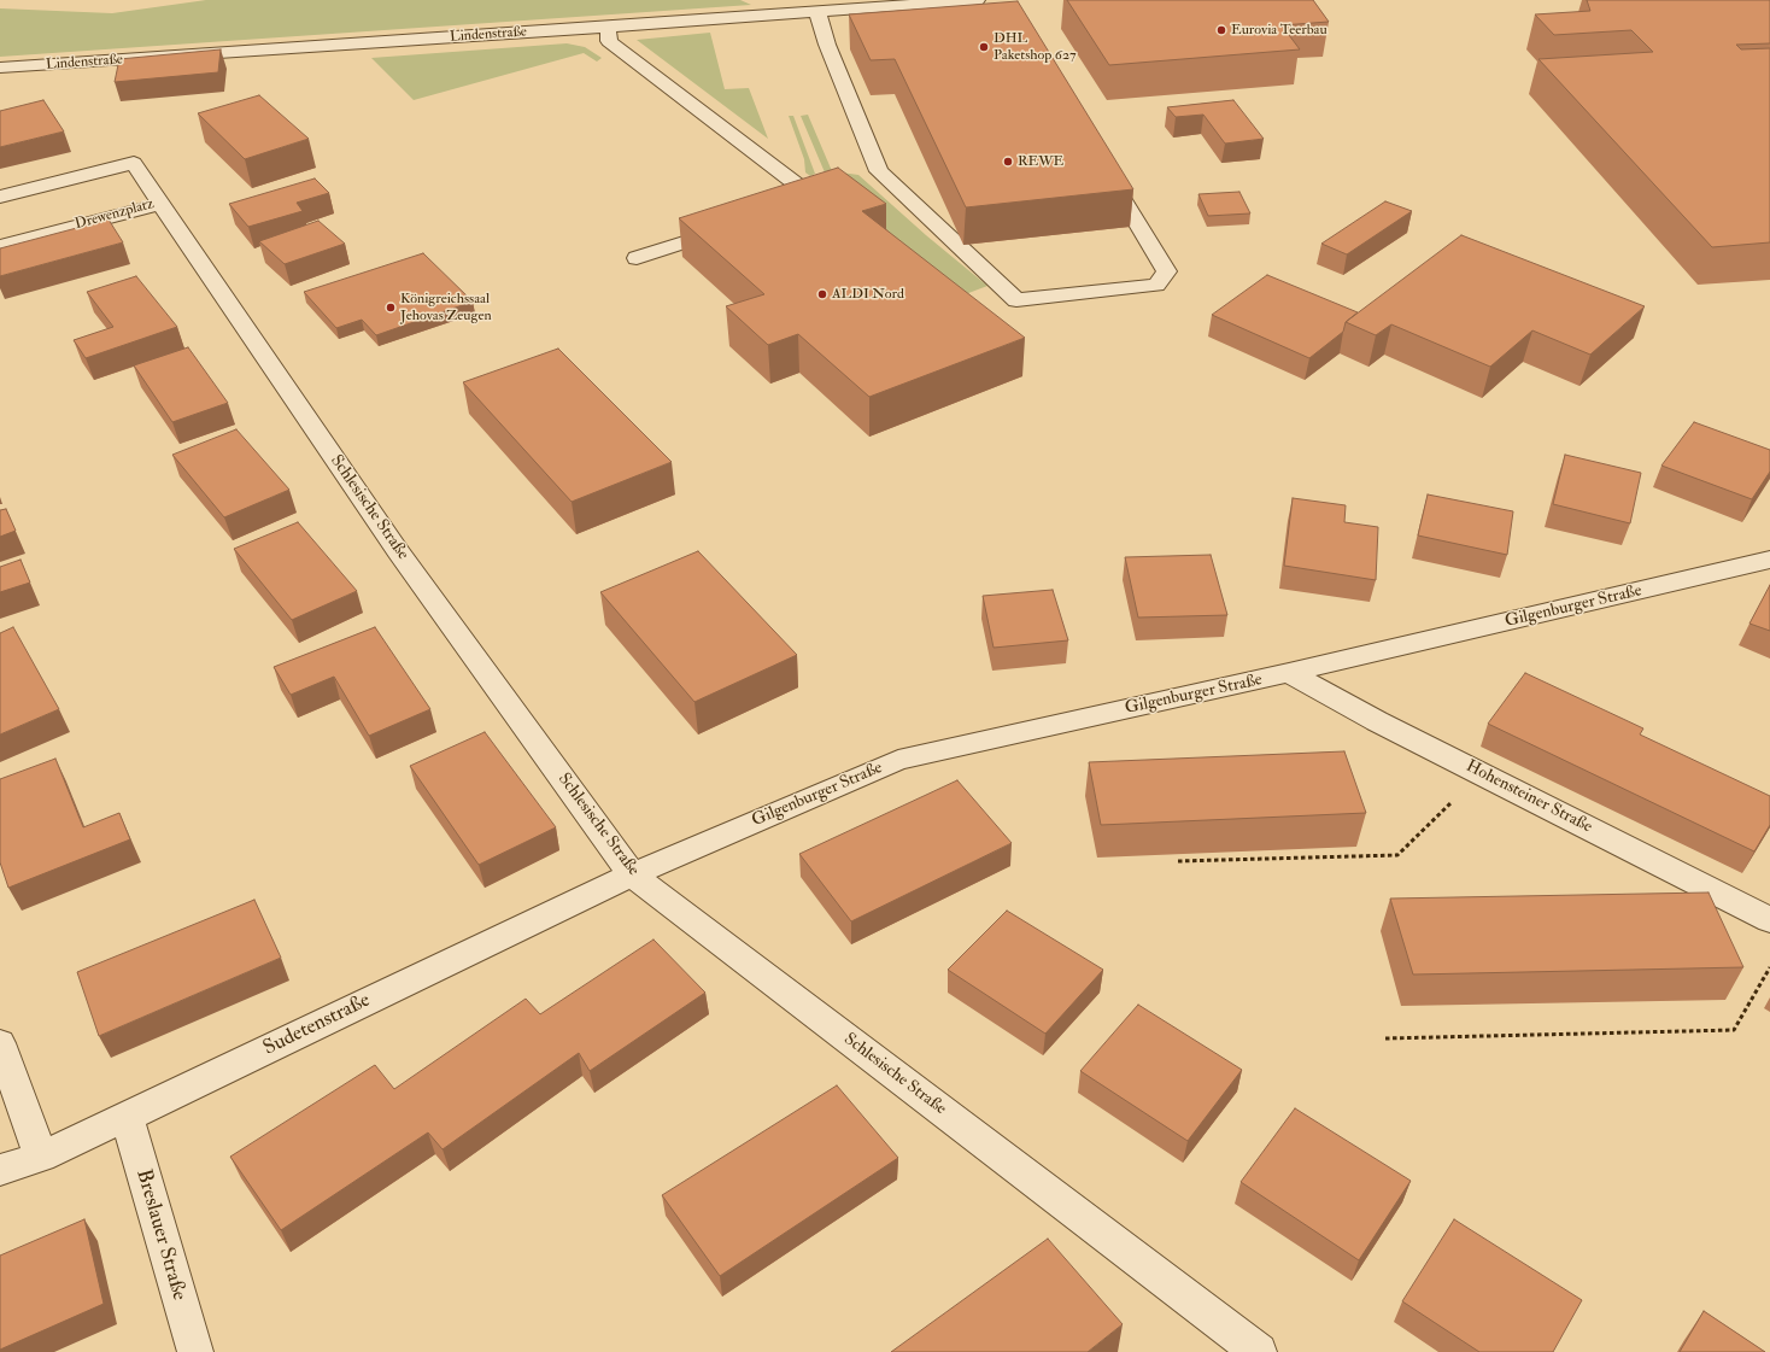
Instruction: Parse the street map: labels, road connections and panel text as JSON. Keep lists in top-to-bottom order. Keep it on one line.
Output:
{"streets":{"street":["Lindenstraße","Drewenzplatz","Schlesische Straße","Gilgenburger Straße","Hohensteiner Straße","Sudetenstraße","Breslauer Straße"]},"crossings":[["Drewenzplatz","Schlesische Straße"],["Schlesische Straße","Gilgenburger Straße"],["Schlesische Straße","Sudetenstraße"],["Gilgenburger Straße","Hohensteiner Straße"],["Gilgenburger Straße","Sudetenstraße"],["Sudetenstraße","Breslauer Straße"]],"places":["Eurovia Teerbau","DHL Paketshop 627","REWE","ALDI Nord","Königreichssaal Jehovas Zeugen"]}
